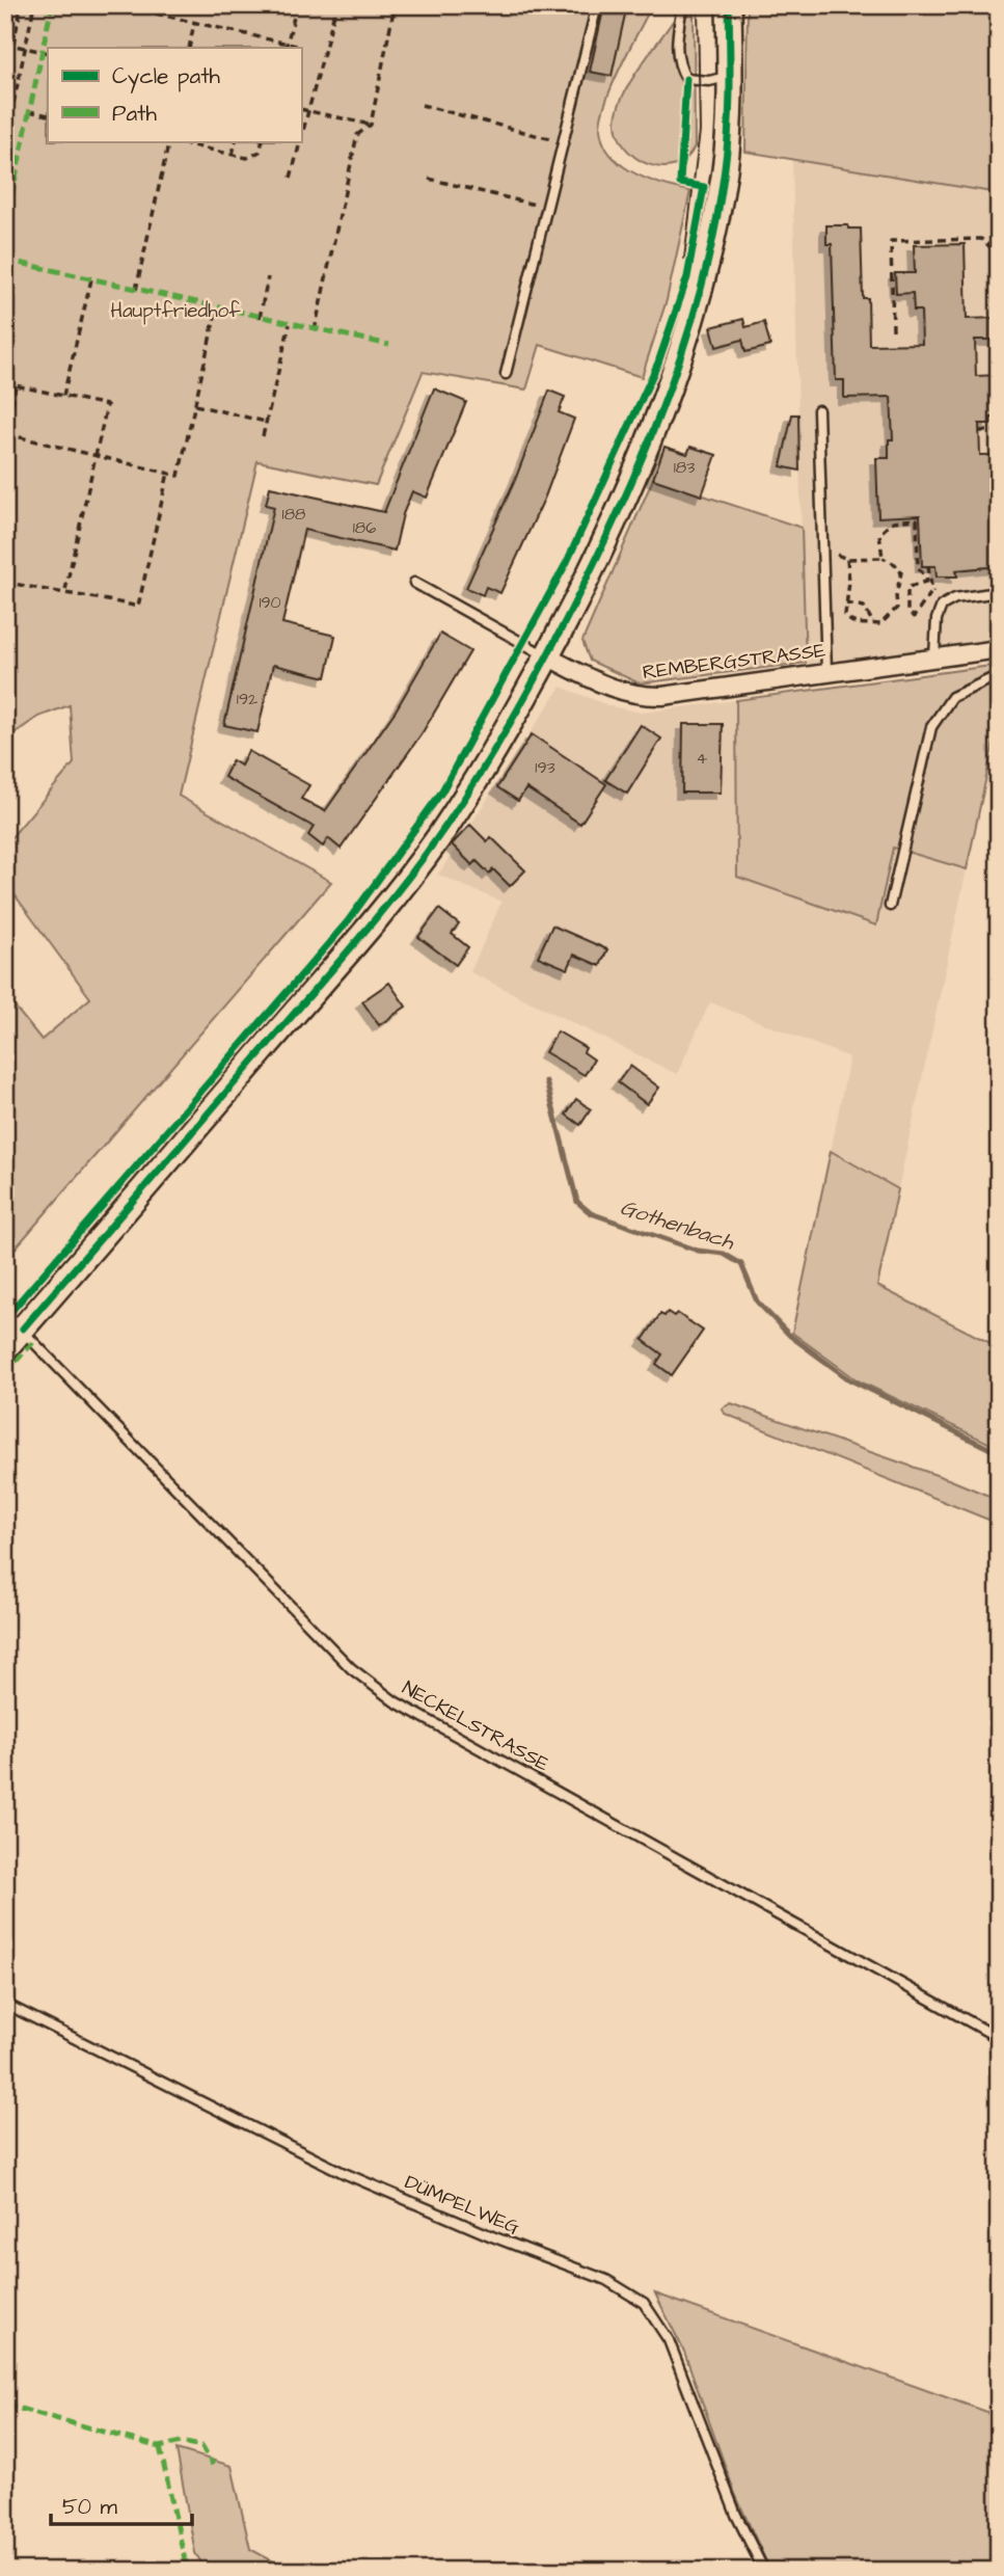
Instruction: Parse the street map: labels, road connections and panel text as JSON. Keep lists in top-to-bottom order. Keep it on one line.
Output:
{"streets":{"street":["REMBERGSTRASSE"],"lane":["NECKELSTRASSE","DÜMPELWEG"]},"water":["Gothenbach"],"parks":["Hauptfriedhof"],"house_numbers":["183","188","186","190","192","4","193"],"legend":["Cycle path","Path"],"scale_bar":"50 m"}
